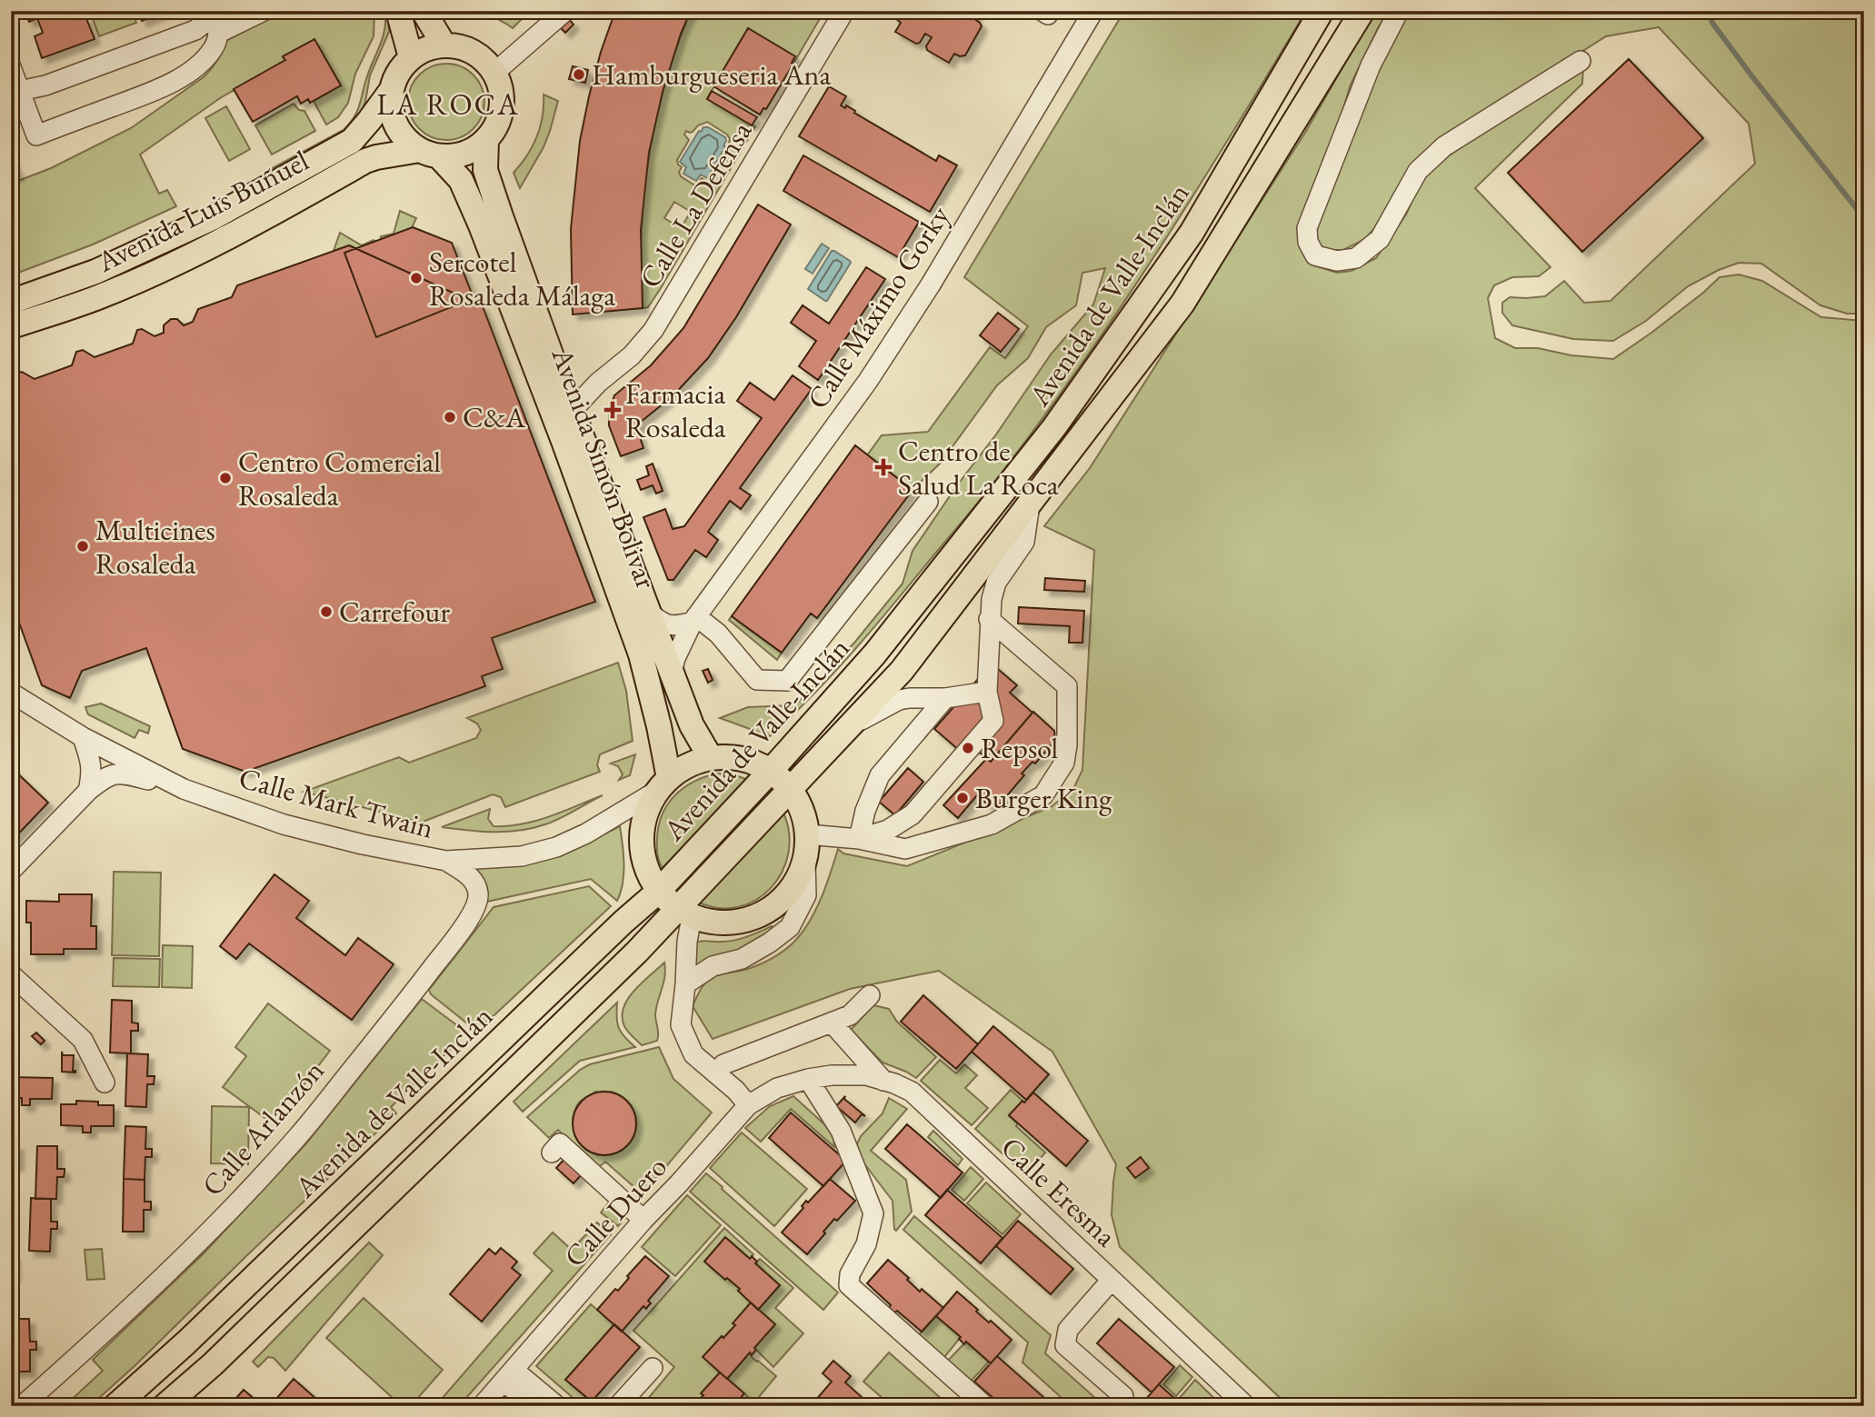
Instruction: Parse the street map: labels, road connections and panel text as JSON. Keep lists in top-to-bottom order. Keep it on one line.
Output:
{"streets":{"main road":["Avenida Luis Buñuel","Avenida de Valle-Inclán","Avenida Simón Bolivar"],"street":["Calle La Defensa","Calle Máximo Gorky","Calle Mark Twain","Calle Arlanzón","Calle Eresma","Calle Duero"]},"crossings":[["Calle La Defensa","Avenida Simón Bolivar"],["Avenida Luis Buñuel","Avenida Simón Bolivar"],["Calle Máximo Gorky","Avenida Simón Bolivar"],["Avenida Simón Bolivar","Calle Mark Twain"],["Calle Mark Twain","Calle Arlanzón"],["Calle Eresma","Calle Duero"]],"districts":["LA ROCA"],"places":{"other":["Hamburgueseria Ana","Sercotel Rosaleda Málaga","C&A","Centro Comercial Rosaleda","Multicines Rosaleda","Carrefour","Repsol","Burger King"],"health":["Farmacia Rosaleda","Centro de Salud La Roca"]}}
